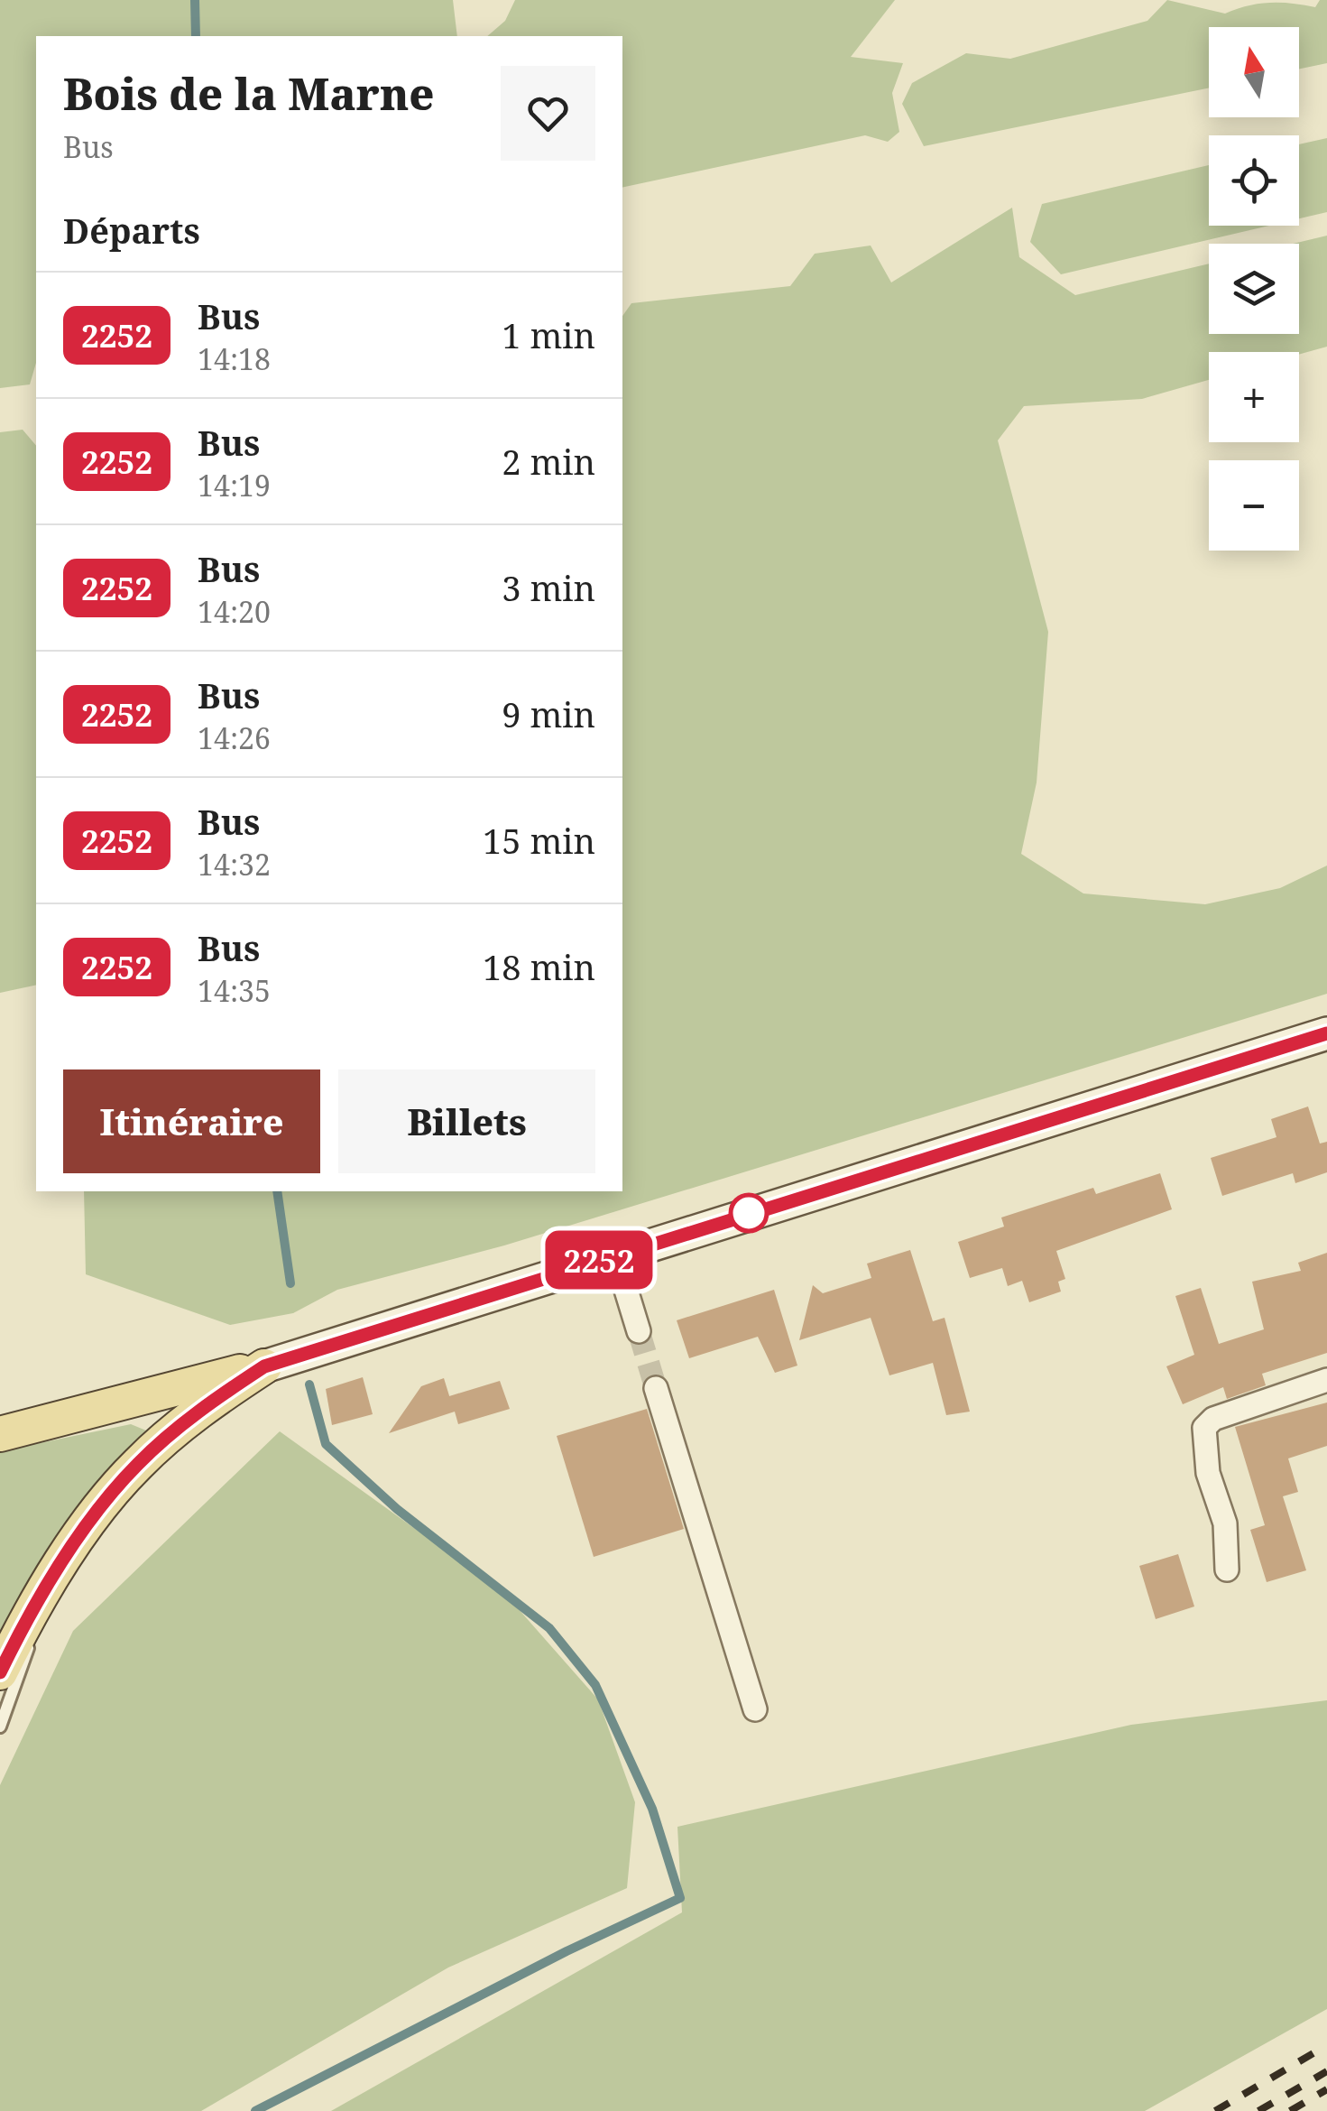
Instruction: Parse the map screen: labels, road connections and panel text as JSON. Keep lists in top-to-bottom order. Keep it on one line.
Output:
{"lines":["bus line 2252"],"north":"top","page":{"on_map":"2252","map_buttons":["+","−"],"heading":[["Bois de la Marne","Bus"],"Départs"],"list":[{"mark":"2252","name":"Bus","note":"14:18","value":"1 min"},{"mark":"2252","name":"Bus","note":"14:19","value":"2 min"},{"mark":"2252","name":"Bus","note":"14:20","value":"3 min"},{"mark":"2252","name":"Bus","note":"14:26","value":"9 min"},{"mark":"2252","name":"Bus","note":"14:32","value":"15 min"},{"mark":"2252","name":"Bus","note":"14:35","value":"18 min"}],"buttons":["Itinéraire","Billets"]}}
